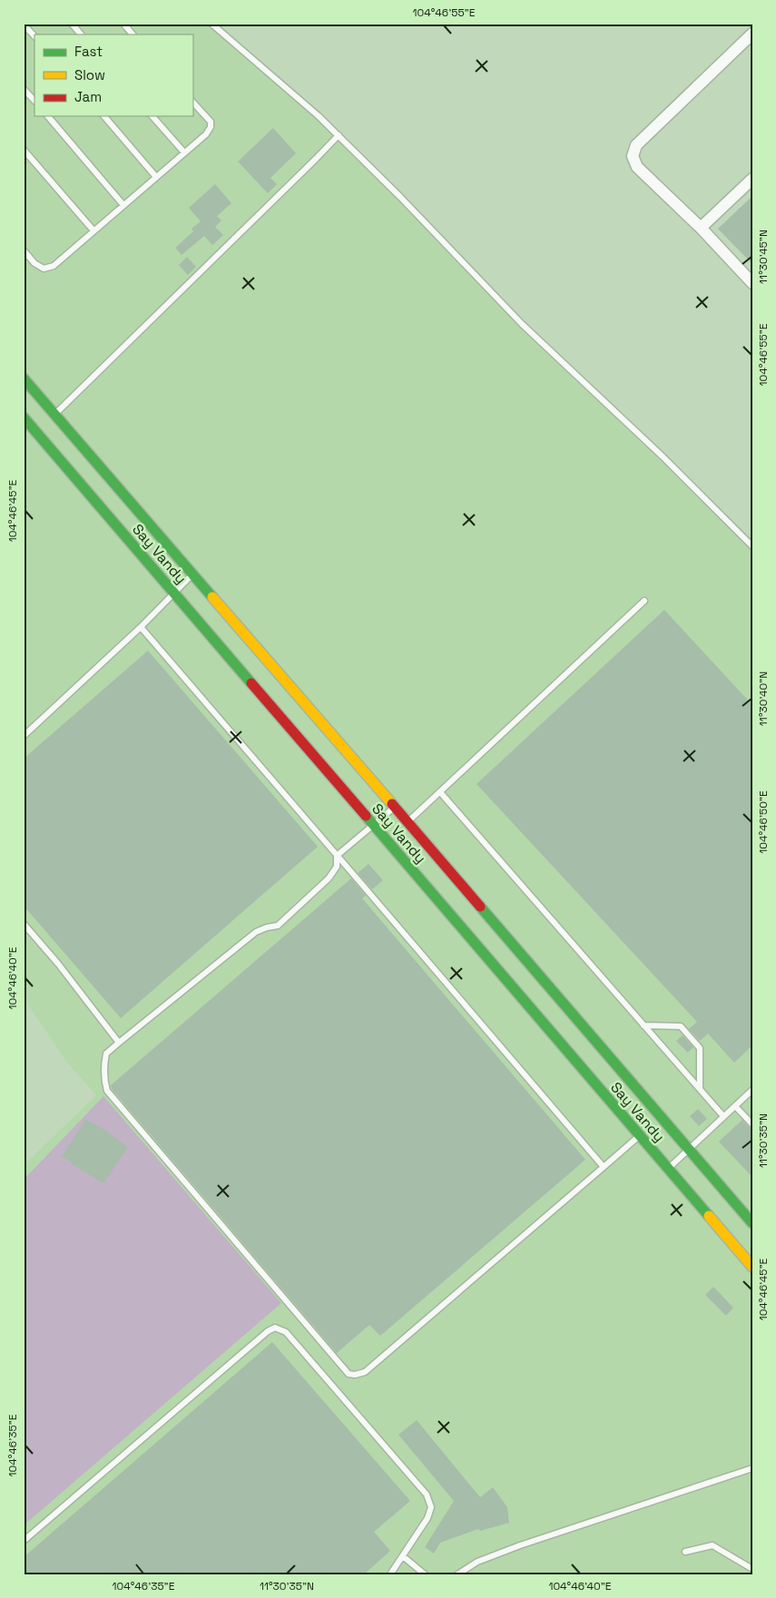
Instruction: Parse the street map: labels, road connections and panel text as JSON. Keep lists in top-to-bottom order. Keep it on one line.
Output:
{"streets":{"street":["Say Vandy"]},"legend":["Fast","Slow","Jam"],"coordinates":["104°46'55\"E","11°30'45\"N","104°46'45\"E","11°30'40\"N","104°46'50\"E","104°46'40\"E","11°30'35\"N","104°46'35\"E"]}
